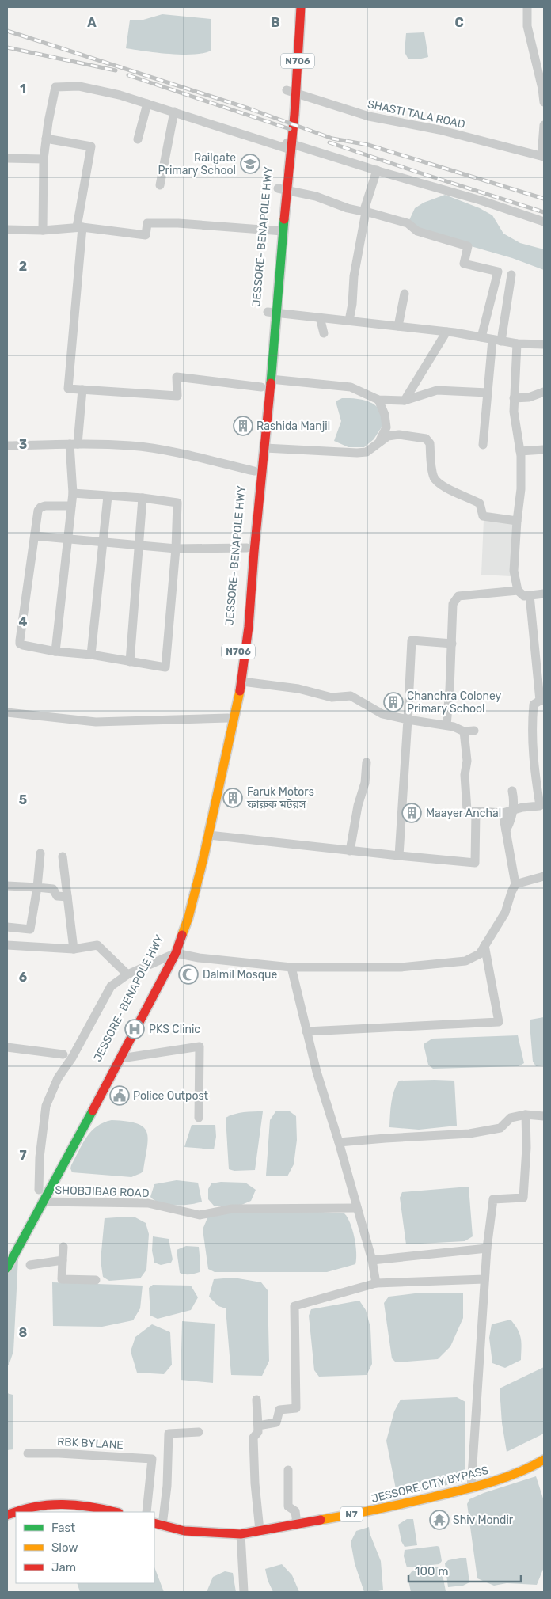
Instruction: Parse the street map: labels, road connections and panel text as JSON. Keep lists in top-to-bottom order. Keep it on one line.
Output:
{"streets":{"highway":["N706","JESSORE- BENAPOLE HWY","JESSORE CITY BYPASS","N7"],"street":["SHASTI TALA ROAD","SHOBJIBAG ROAD","RBK BYLANE"]},"crossings":[["N706","SHASTI TALA ROAD"],["N706","JESSORE- BENAPOLE HWY"],["SHASTI TALA ROAD","JESSORE- BENAPOLE HWY"],["JESSORE- BENAPOLE HWY","SHOBJIBAG ROAD"]],"places":{"school or university":["Railgate Primary School"],"building":["Rashida Manjil","Chanchra Coloney Primary School","Faruk Motors ফারুক মটরস","Maayer Anchal"],"mosque":["Dalmil Mosque"],"hospital":["PKS Clinic"],"public building":["Police Outpost"],"temple":["Shiv Mondir"]},"legend":["Fast","Slow","Jam"],"scale_bar":"100 m","grid":{"columns":["A","B","C"],"rows":["1","2","3","4","5","6","7","8"]}}
